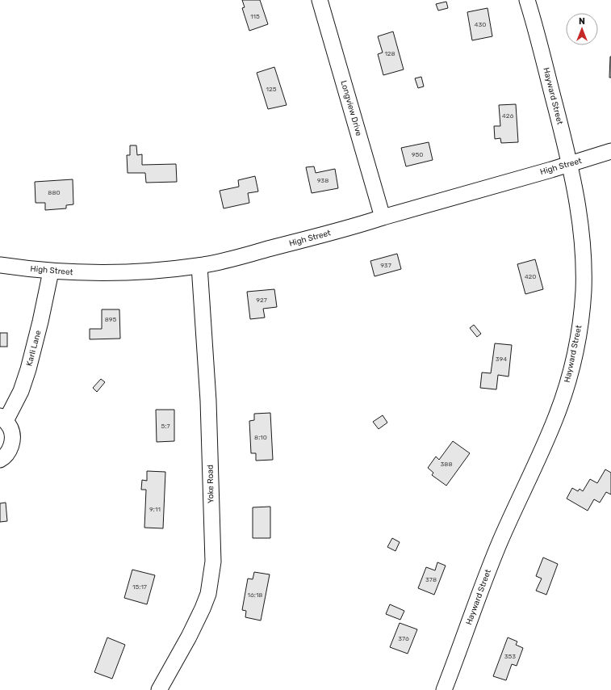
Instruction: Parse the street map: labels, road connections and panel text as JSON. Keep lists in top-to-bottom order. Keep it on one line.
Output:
{"streets":{"street":["Hayward Street","Longview Drive","High Street","Karli Lane","Yoke Road"]},"crossings":[["Hayward Street","High Street"],["Longview Drive","High Street"],["High Street","Karli Lane"],["High Street","Yoke Road"]],"house_numbers":["115","430","128","125","426","950","938","880","937","420","927","895","394","5;7","8;10","388","9;11","378","15;17","16;18","376","353"],"north":"top"}
